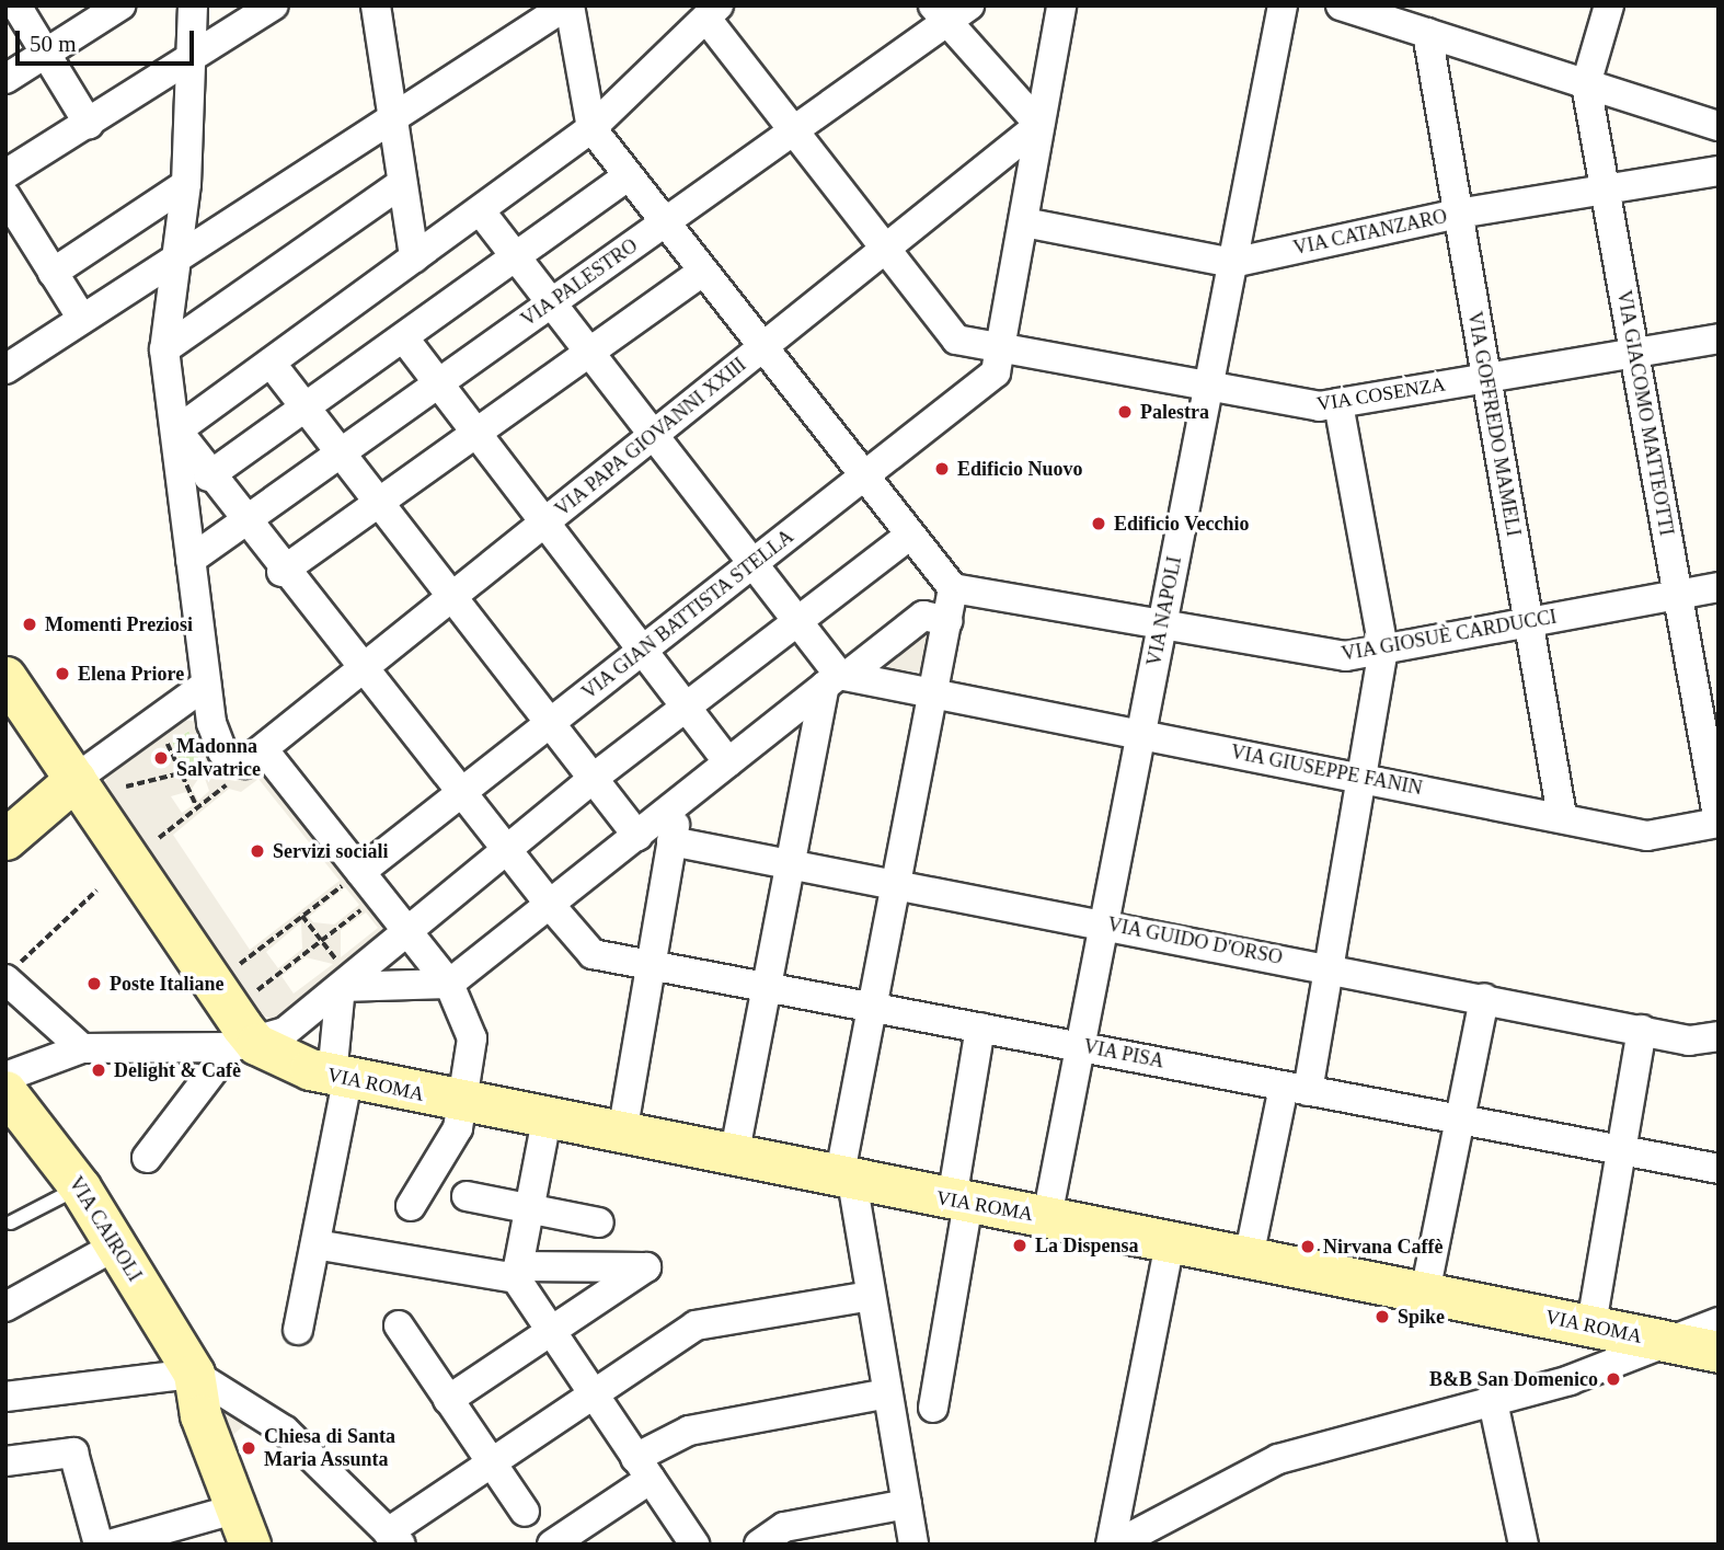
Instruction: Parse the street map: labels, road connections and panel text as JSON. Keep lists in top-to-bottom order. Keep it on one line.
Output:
{"streets":{"street":["VIA CATANZARO","VIA PALESTRO","VIA COSENZA","VIA GIACOMO MATTEOTTI","VIA GOFFREDO MAMELI","VIA PAPA GIOVANNI XXIII","VIA NAPOLI","VIA GIAN BATTISTA STELLA","VIA GIOSUÈ CARDUCCI","VIA GIUSEPPE FANIN","VIA GUIDO D'ORSO","VIA PISA","VIA ROMA","VIA CAIROLI"]},"crossings":[["VIA CATANZARO","VIA GIACOMO MATTEOTTI"],["VIA CATANZARO","VIA GOFFREDO MAMELI"],["VIA CATANZARO","VIA NAPOLI"],["VIA CATANZARO","VIA GIAN BATTISTA STELLA"],["VIA PALESTRO","VIA COSENZA"],["VIA PALESTRO","VIA PISA"],["VIA COSENZA","VIA GIACOMO MATTEOTTI"],["VIA COSENZA","VIA GOFFREDO MAMELI"],["VIA COSENZA","VIA PAPA GIOVANNI XXIII"],["VIA COSENZA","VIA NAPOLI"],["VIA COSENZA","VIA GIAN BATTISTA STELLA"],["VIA GIACOMO MATTEOTTI","VIA GIOSUÈ CARDUCCI"],["VIA GIACOMO MATTEOTTI","VIA GIUSEPPE FANIN"],["VIA GOFFREDO MAMELI","VIA GIOSUÈ CARDUCCI"],["VIA GOFFREDO MAMELI","VIA GIUSEPPE FANIN"],["VIA PAPA GIOVANNI XXIII","VIA GIAN BATTISTA STELLA"],["VIA PAPA GIOVANNI XXIII","VIA PISA"],["VIA NAPOLI","VIA GIOSUÈ CARDUCCI"],["VIA NAPOLI","VIA GIUSEPPE FANIN"],["VIA NAPOLI","VIA GUIDO D'ORSO"],["VIA NAPOLI","VIA PISA"],["VIA NAPOLI","VIA ROMA"],["VIA GIAN BATTISTA STELLA","VIA PISA"]],"places":["Palestra","Edificio Nuovo","Edificio Vecchio","Momenti Preziosi","Elena Priore","Madonna Salvatrice","Servizi sociali","Poste Italiane","Delight & Cafè","La Dispensa","Nirvana Caffè","Spike","B&B San Domenico","Chiesa di Santa Maria Assunta"],"scale_bar":"50 m"}
